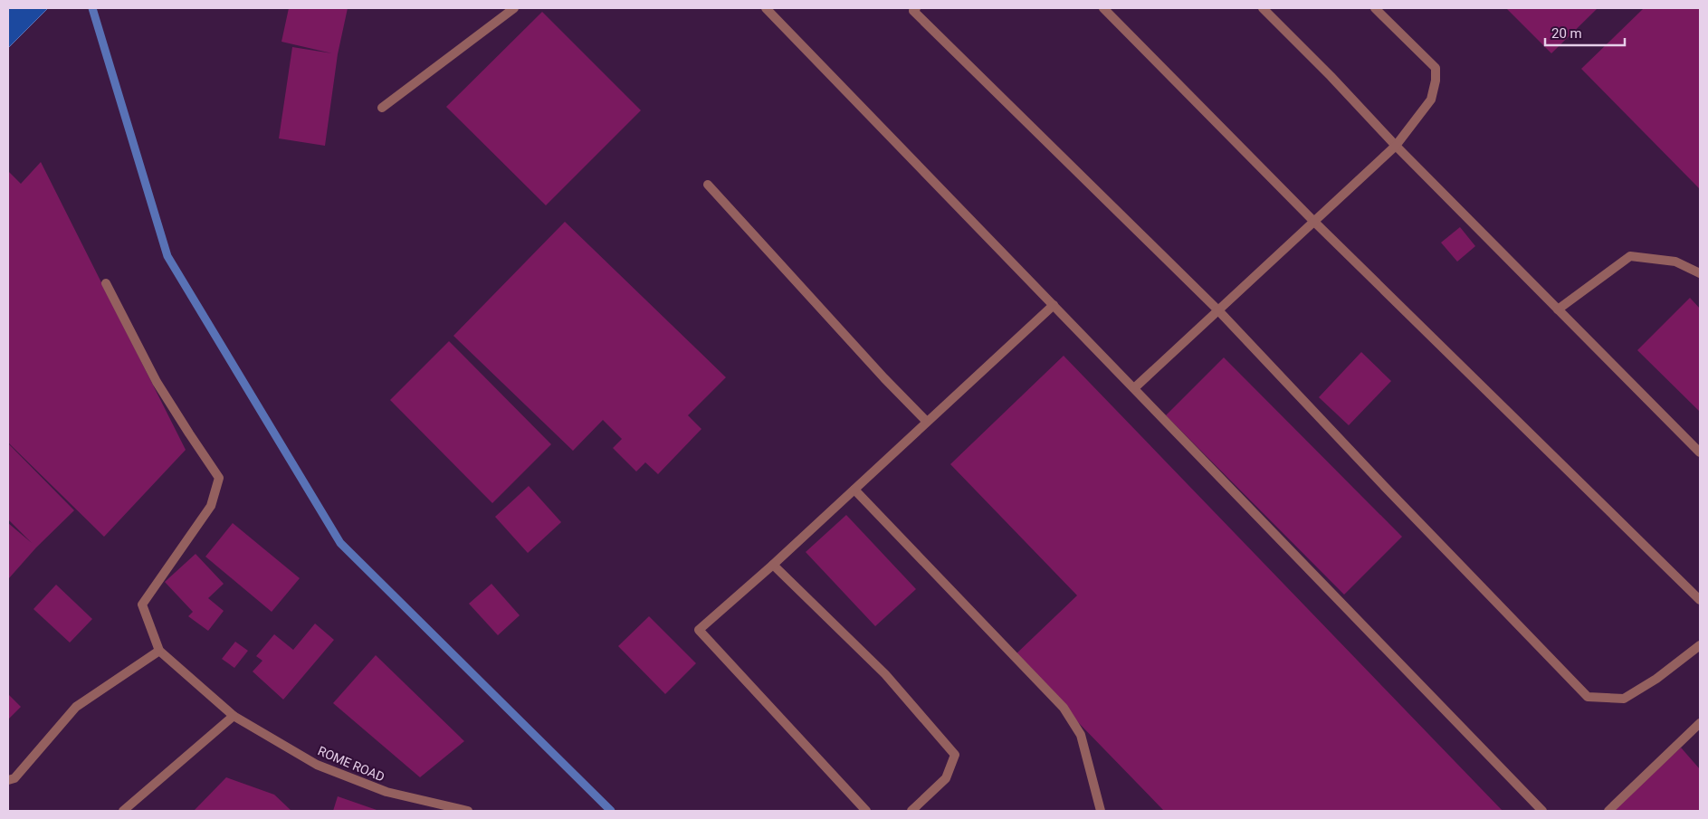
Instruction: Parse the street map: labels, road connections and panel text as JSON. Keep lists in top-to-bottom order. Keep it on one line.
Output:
{"streets":{"lane":["ROME ROAD"]},"scale_bar":"20 m"}
